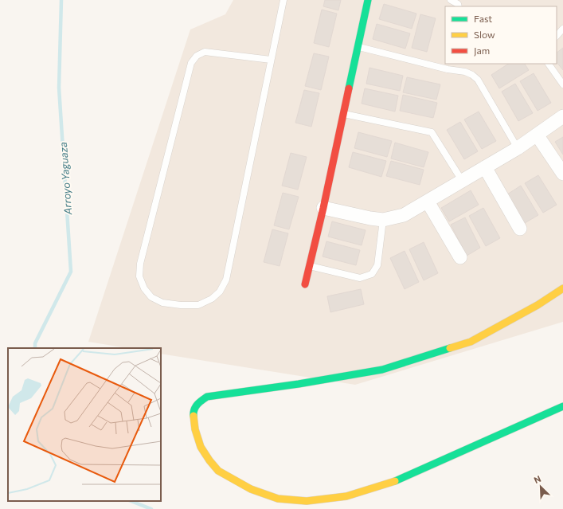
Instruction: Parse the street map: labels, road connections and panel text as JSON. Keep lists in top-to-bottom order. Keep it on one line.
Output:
{"water":["Arroyo Yaguaza"],"legend":["Fast","Slow","Jam"],"north":"top left"}
